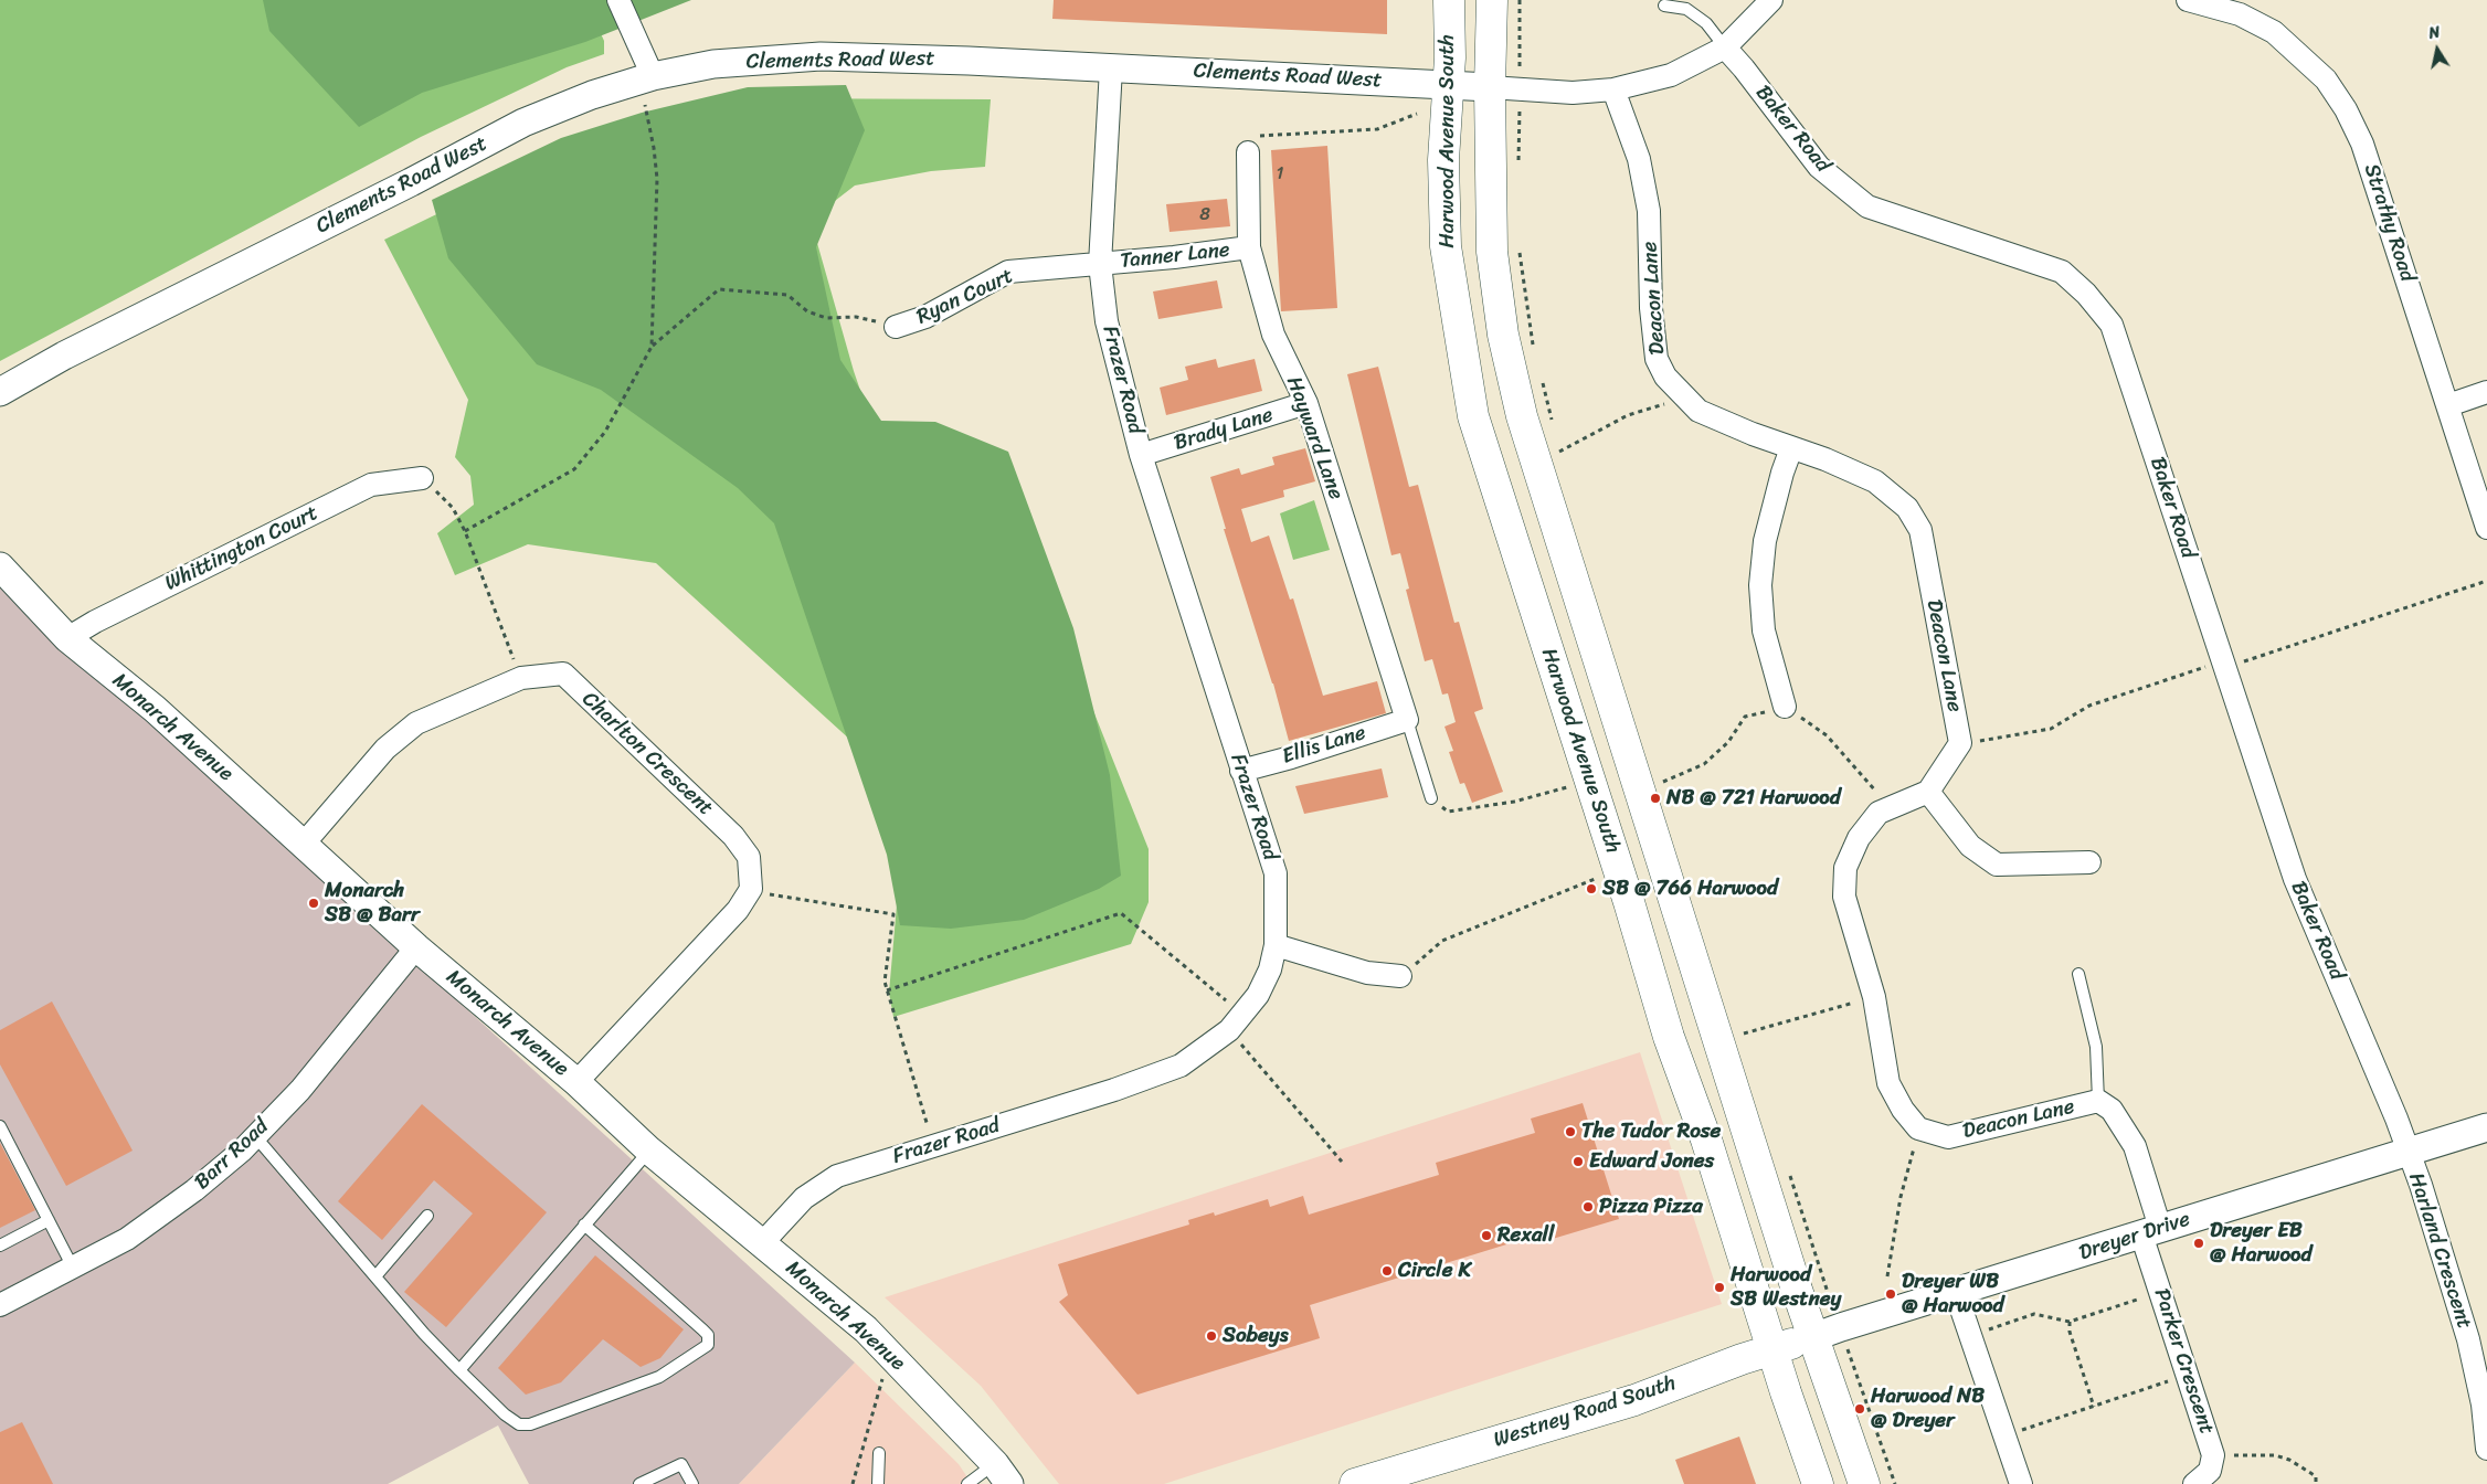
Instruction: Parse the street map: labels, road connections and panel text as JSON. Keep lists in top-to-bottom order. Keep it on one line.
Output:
{"streets":{"main road":["Harwood Avenue South","Westney Road South"],"street":["Clements Road West","Baker Road","Strathy Road","Tanner Lane","Ryan Court","Deacon Lane","Frazer Road","Brady Lane","Hayward Lane","Whittington Court","Monarch Avenue","Ellis Lane","Charlton Crescent","Barr Road","Dreyer Drive","Harland Crescent","Parker Crescent"]},"crossings":[["Clements Road West","Harwood Avenue South"],["Clements Road West","Frazer Road"],["Baker Road","Dreyer Drive"],["Baker Road","Harland Crescent"],["Harwood Avenue South","Dreyer Drive"],["Harwood Avenue South","Westney Road South"],["Tanner Lane","Ryan Court"],["Tanner Lane","Frazer Road"],["Tanner Lane","Hayward Lane"],["Ryan Court","Frazer Road"],["Deacon Lane","Dreyer Drive"],["Deacon Lane","Parker Crescent"],["Frazer Road","Brady Lane"],["Frazer Road","Monarch Avenue"],["Frazer Road","Ellis Lane"],["Brady Lane","Hayward Lane"],["Hayward Lane","Ellis Lane"],["Whittington Court","Monarch Avenue"],["Monarch Avenue","Charlton Crescent"],["Monarch Avenue","Barr Road"],["Dreyer Drive","Harland Crescent"],["Dreyer Drive","Parker Crescent"],["Dreyer Drive","Westney Road South"]],"places":["NB @ 721 Harwood","SB @ 766 Harwood","Monarch SB @ Barr","The Tudor Rose","Edward Jones","Pizza Pizza","Rexall","Dreyer EB @ Harwood","Circle K","Harwood SB Westney","Dreyer WB @ Harwood","Sobeys","Harwood NB @ Dreyer"],"house_numbers":["1","8"],"north":"top"}
